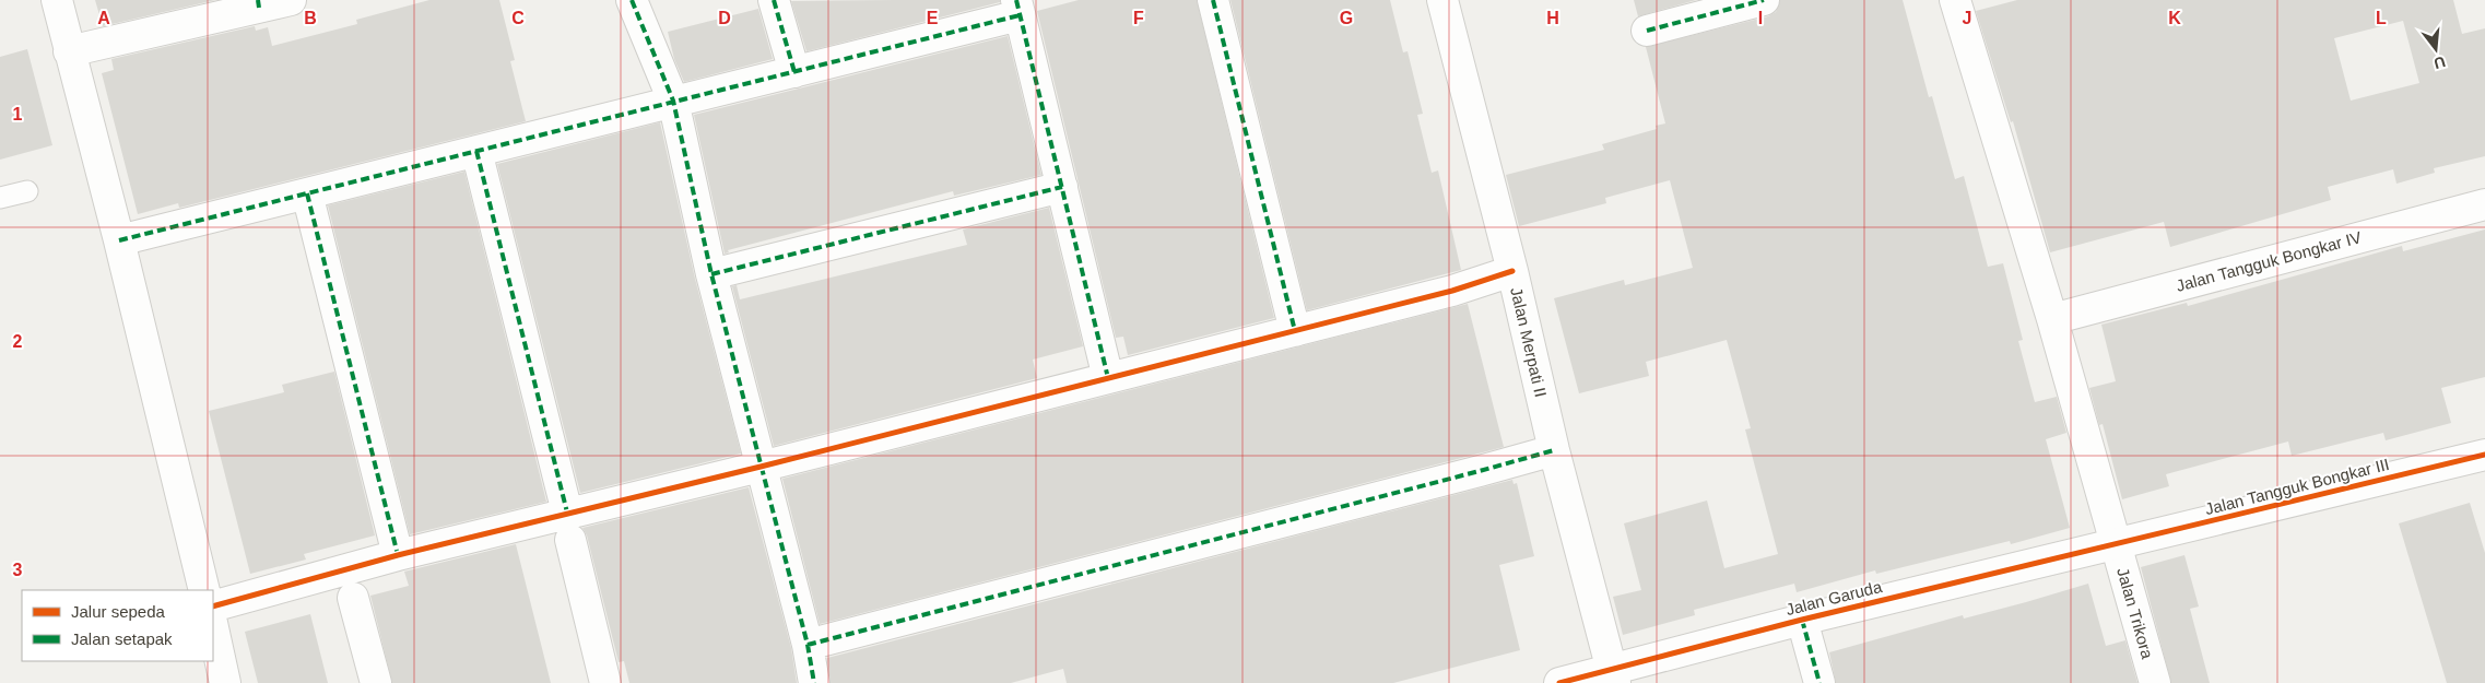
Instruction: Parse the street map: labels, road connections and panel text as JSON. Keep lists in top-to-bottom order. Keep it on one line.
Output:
{"streets":{"street":["Jalan Tangguk Bongkar IV","Jalan Merpati II","Jalan Tangguk Bongkar III","Jalan Garuda","Jalan Trikora"]},"crossings":[["Jalan Tangguk Bongkar IV","Jalan Trikora"],["Jalan Merpati II","Jalan Garuda"],["Jalan Tangguk Bongkar III","Jalan Garuda"],["Jalan Tangguk Bongkar III","Jalan Trikora"],["Jalan Garuda","Jalan Trikora"]],"legend":["Jalur sepeda","Jalan setapak"],"north":"bottom","grid":{"columns":["A","B","C","D","E","F","G","H","I","J","K","L"],"rows":["1","2","3"]}}
